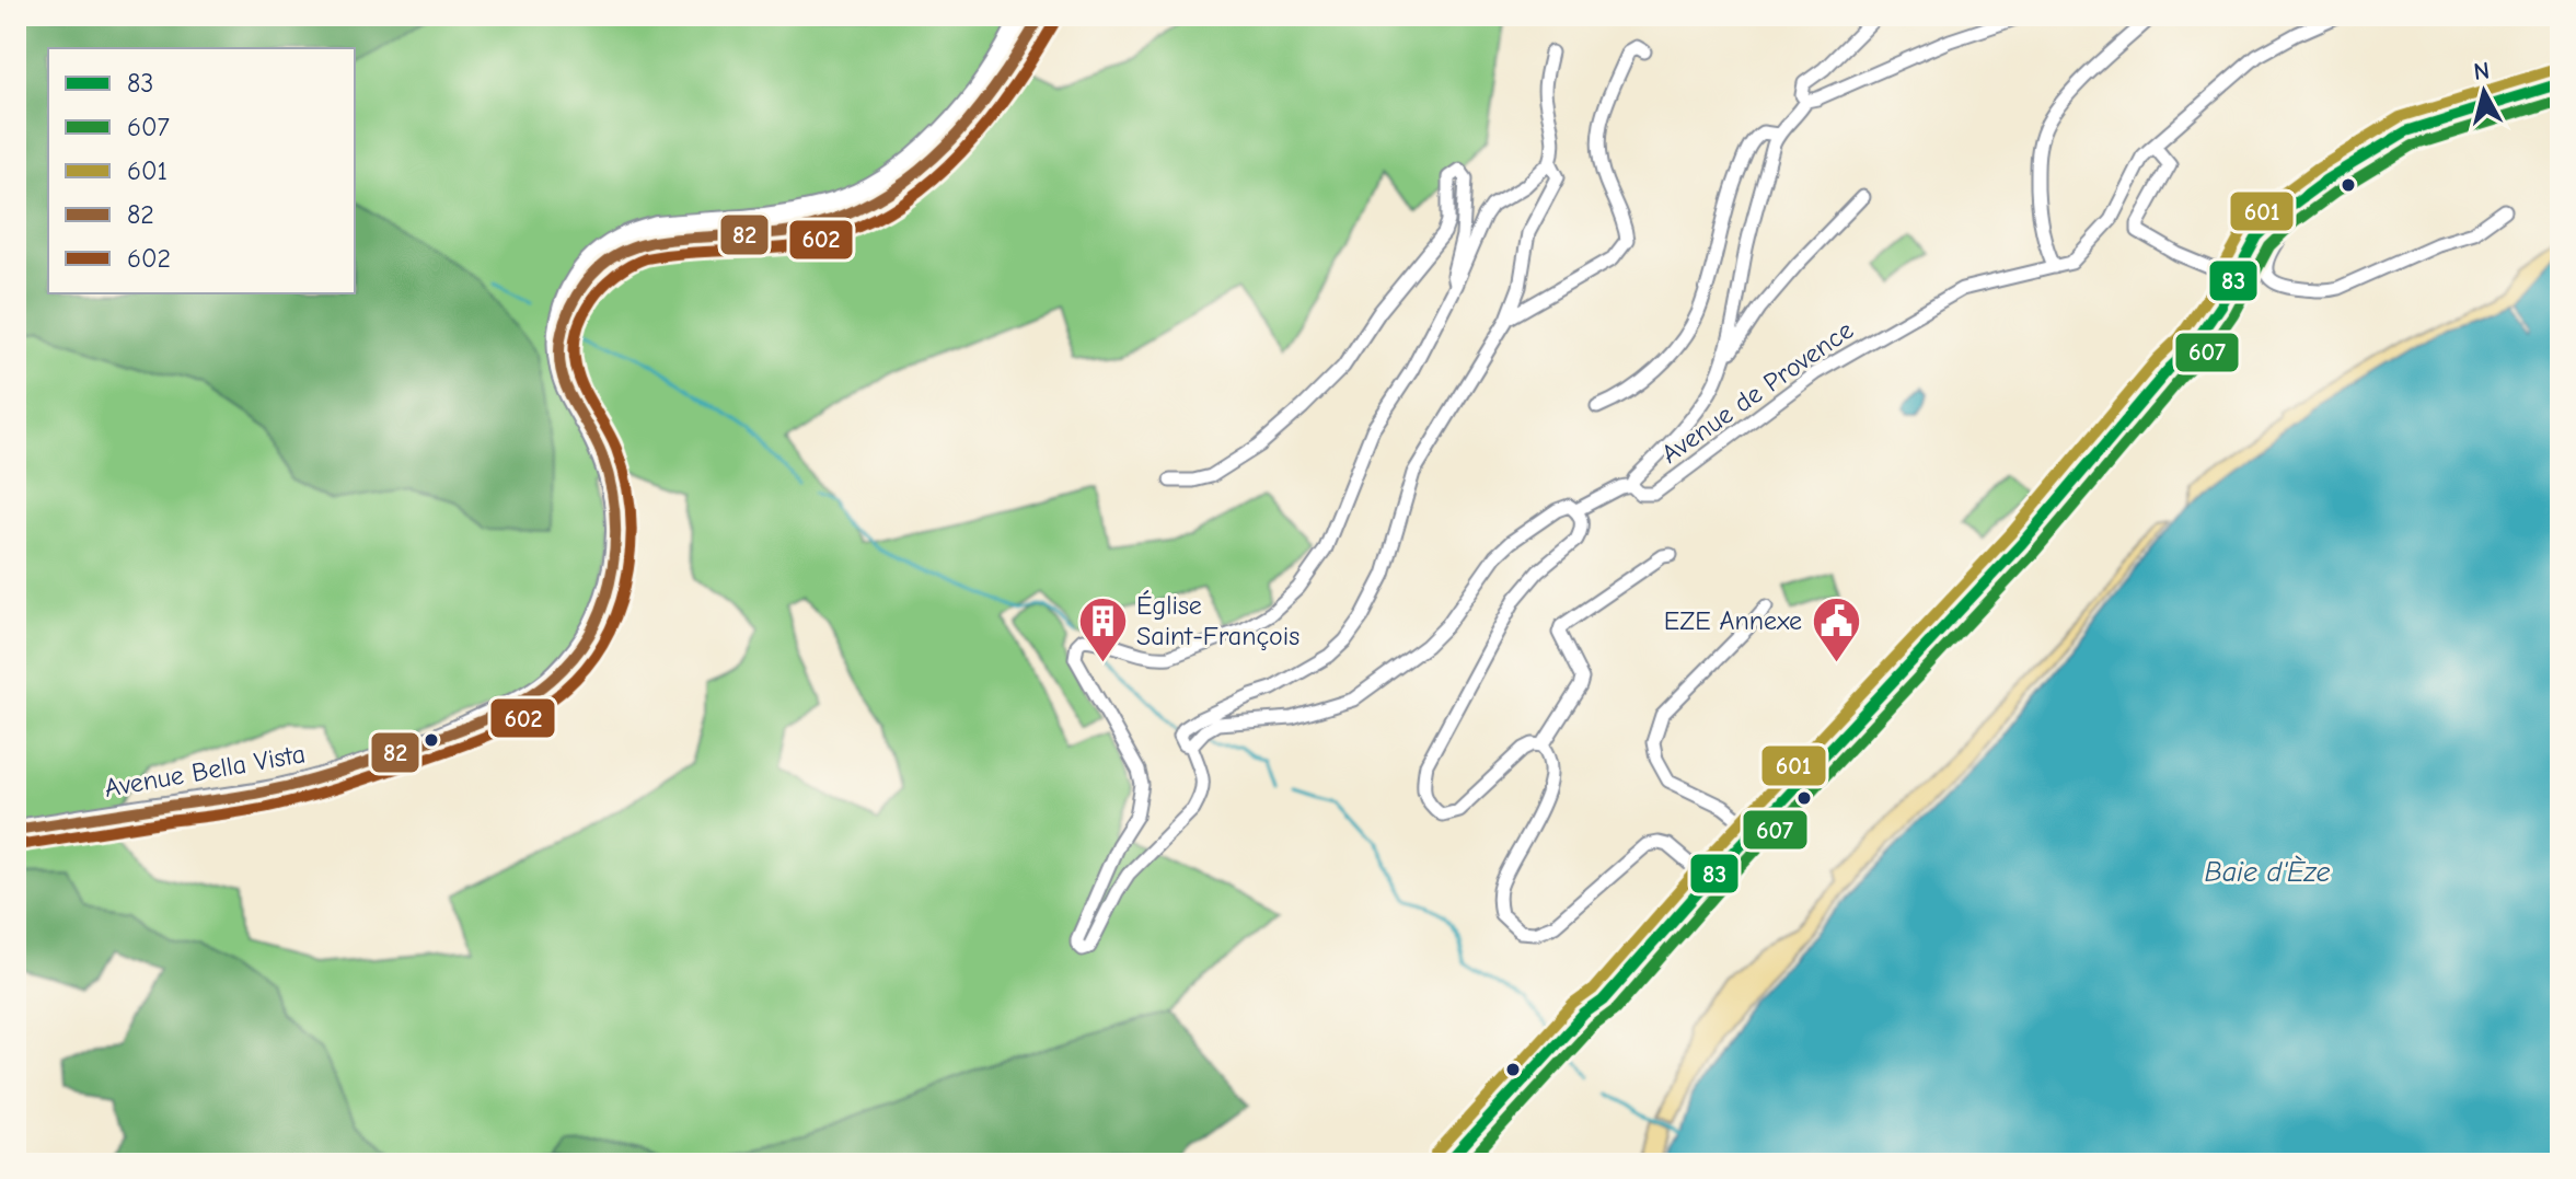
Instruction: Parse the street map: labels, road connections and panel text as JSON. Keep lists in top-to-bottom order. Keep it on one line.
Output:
{"streets":{"main road":["Avenue Bella Vista"],"street":["Avenue de Provence"]},"water":["Baie d'Èze"],"places":{"building":["Église Saint-François"],"public building":["EZE Annexe"]},"lines":["transit line 82","transit line 602","transit line 601","transit line 83","transit line 607"],"legend":["83","607","601","82","602"],"north":"top"}
